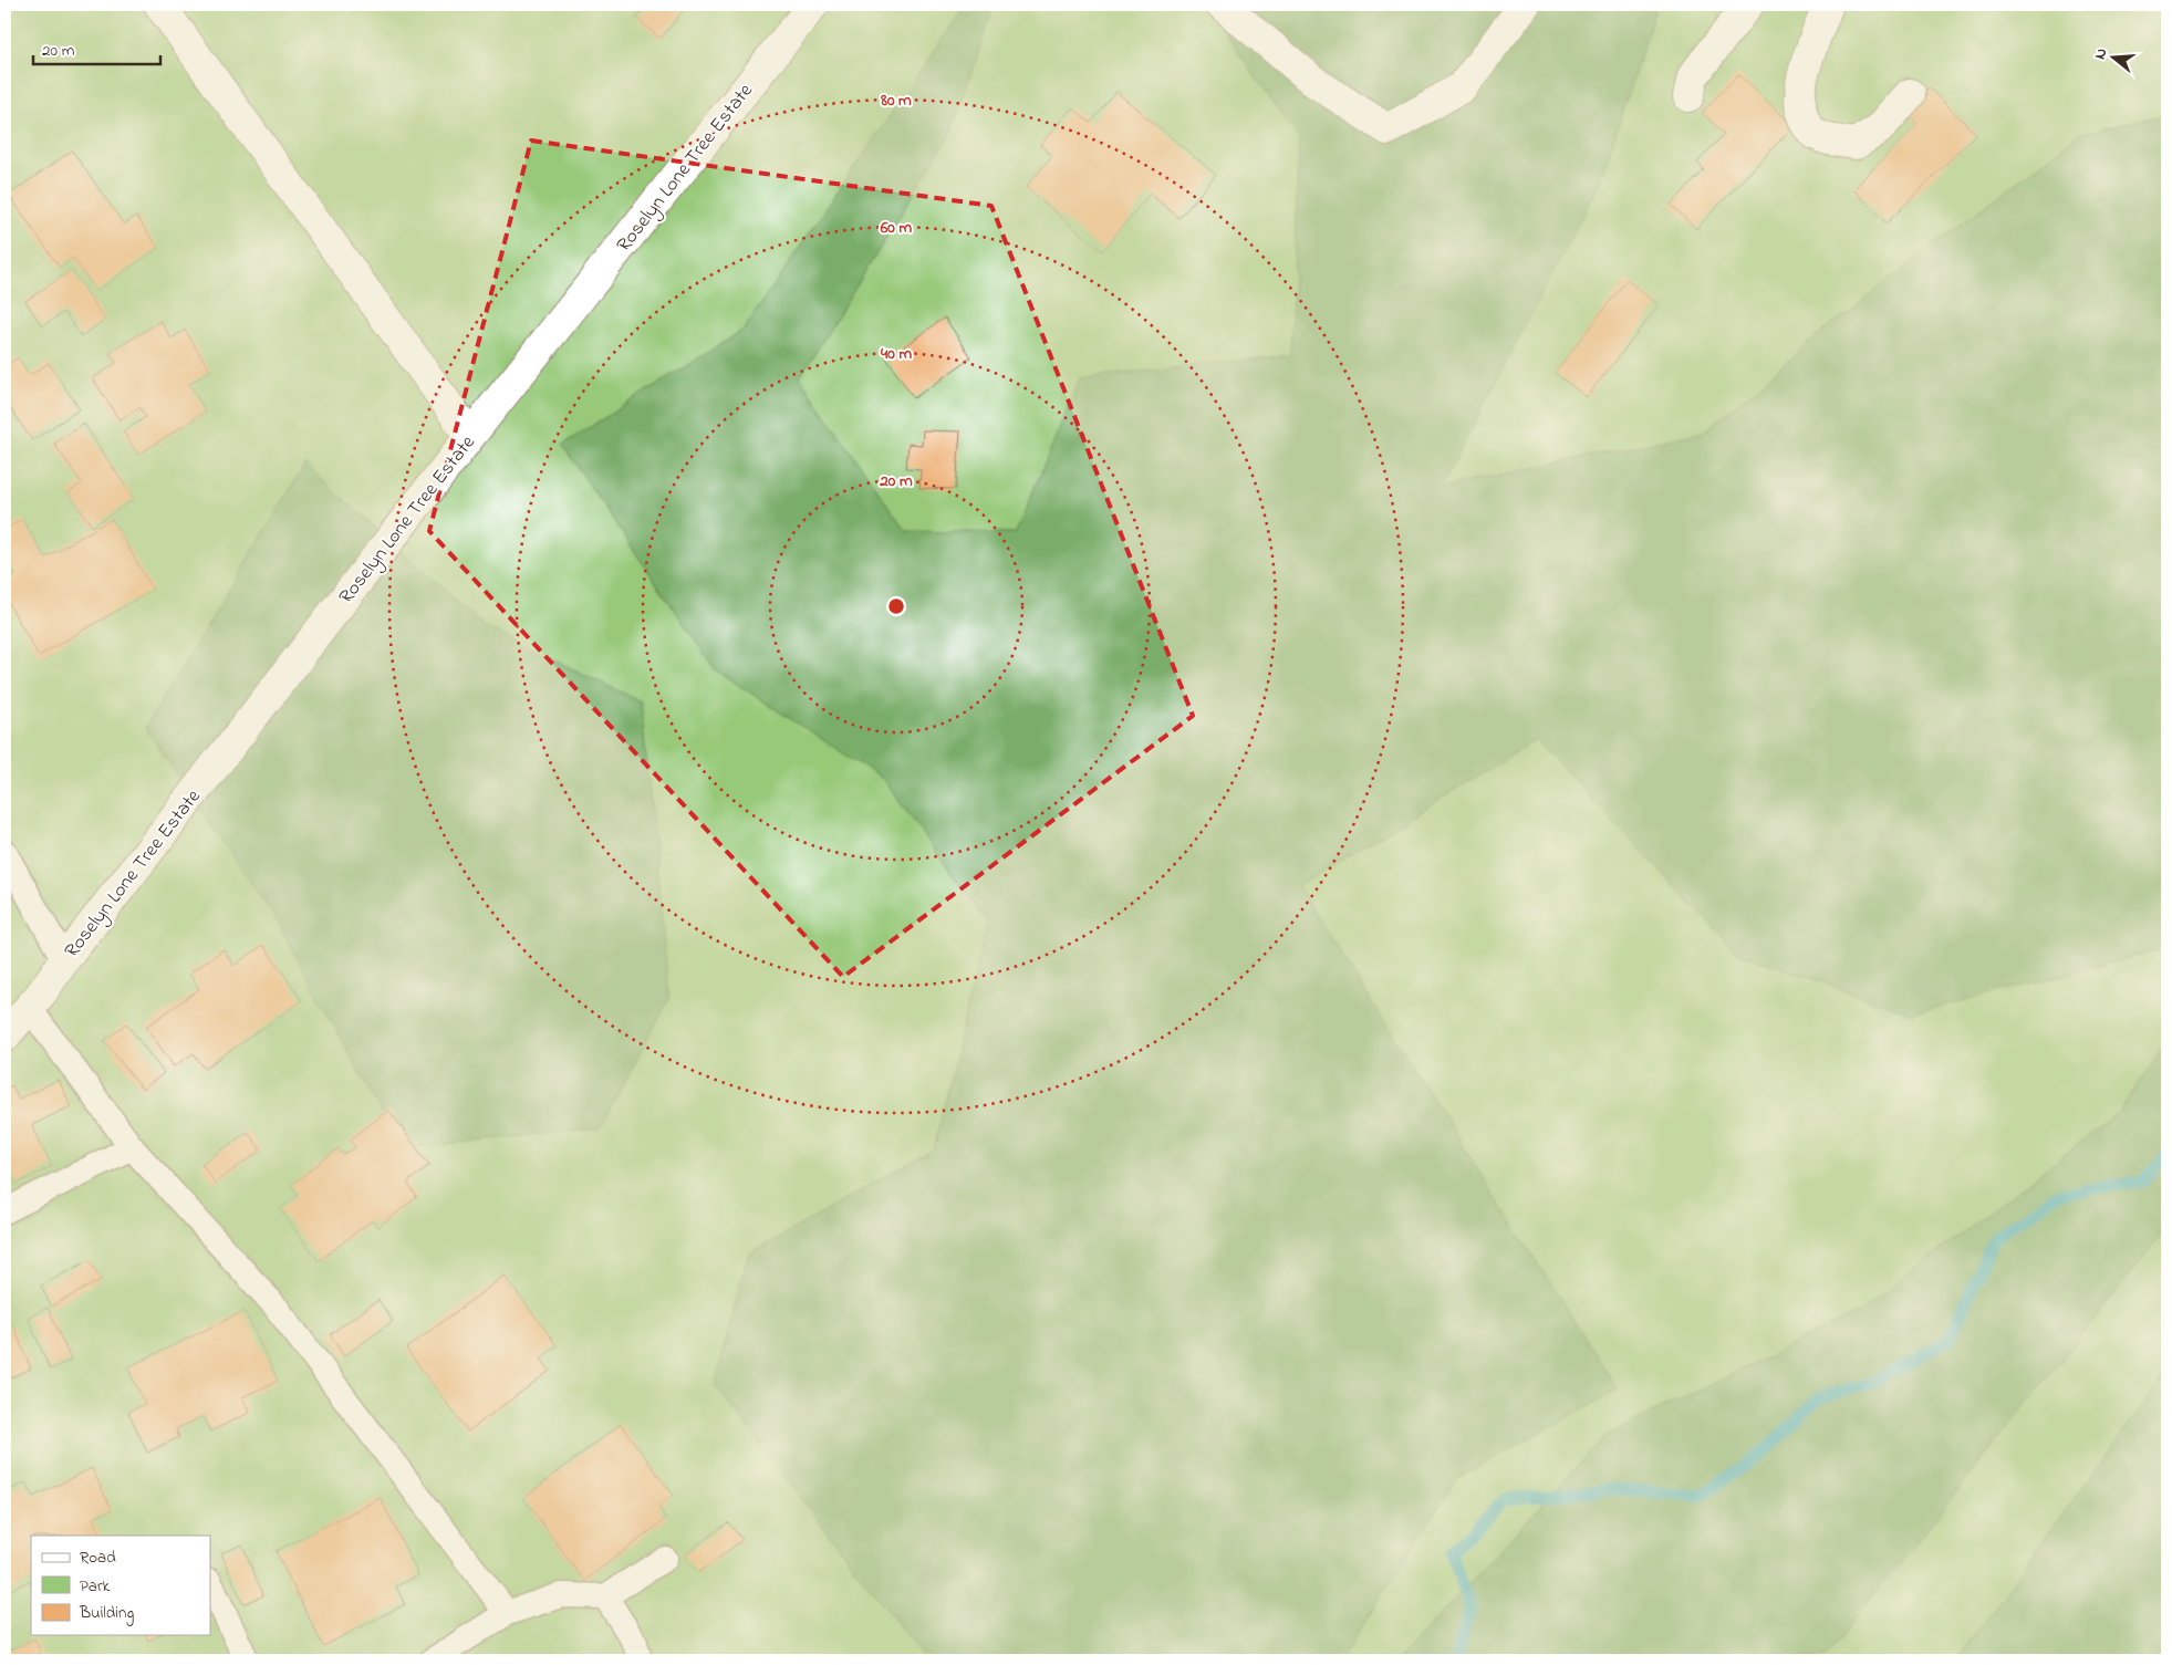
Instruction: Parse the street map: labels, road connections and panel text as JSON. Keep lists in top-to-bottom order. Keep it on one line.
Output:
{"streets":{"street":["Roselyn Lone Tree Estate"]},"legend":["Road","Park","Building"],"scale_bar":"20 m","north":"left","rings":["80 m","60 m","40 m","20 m"]}
